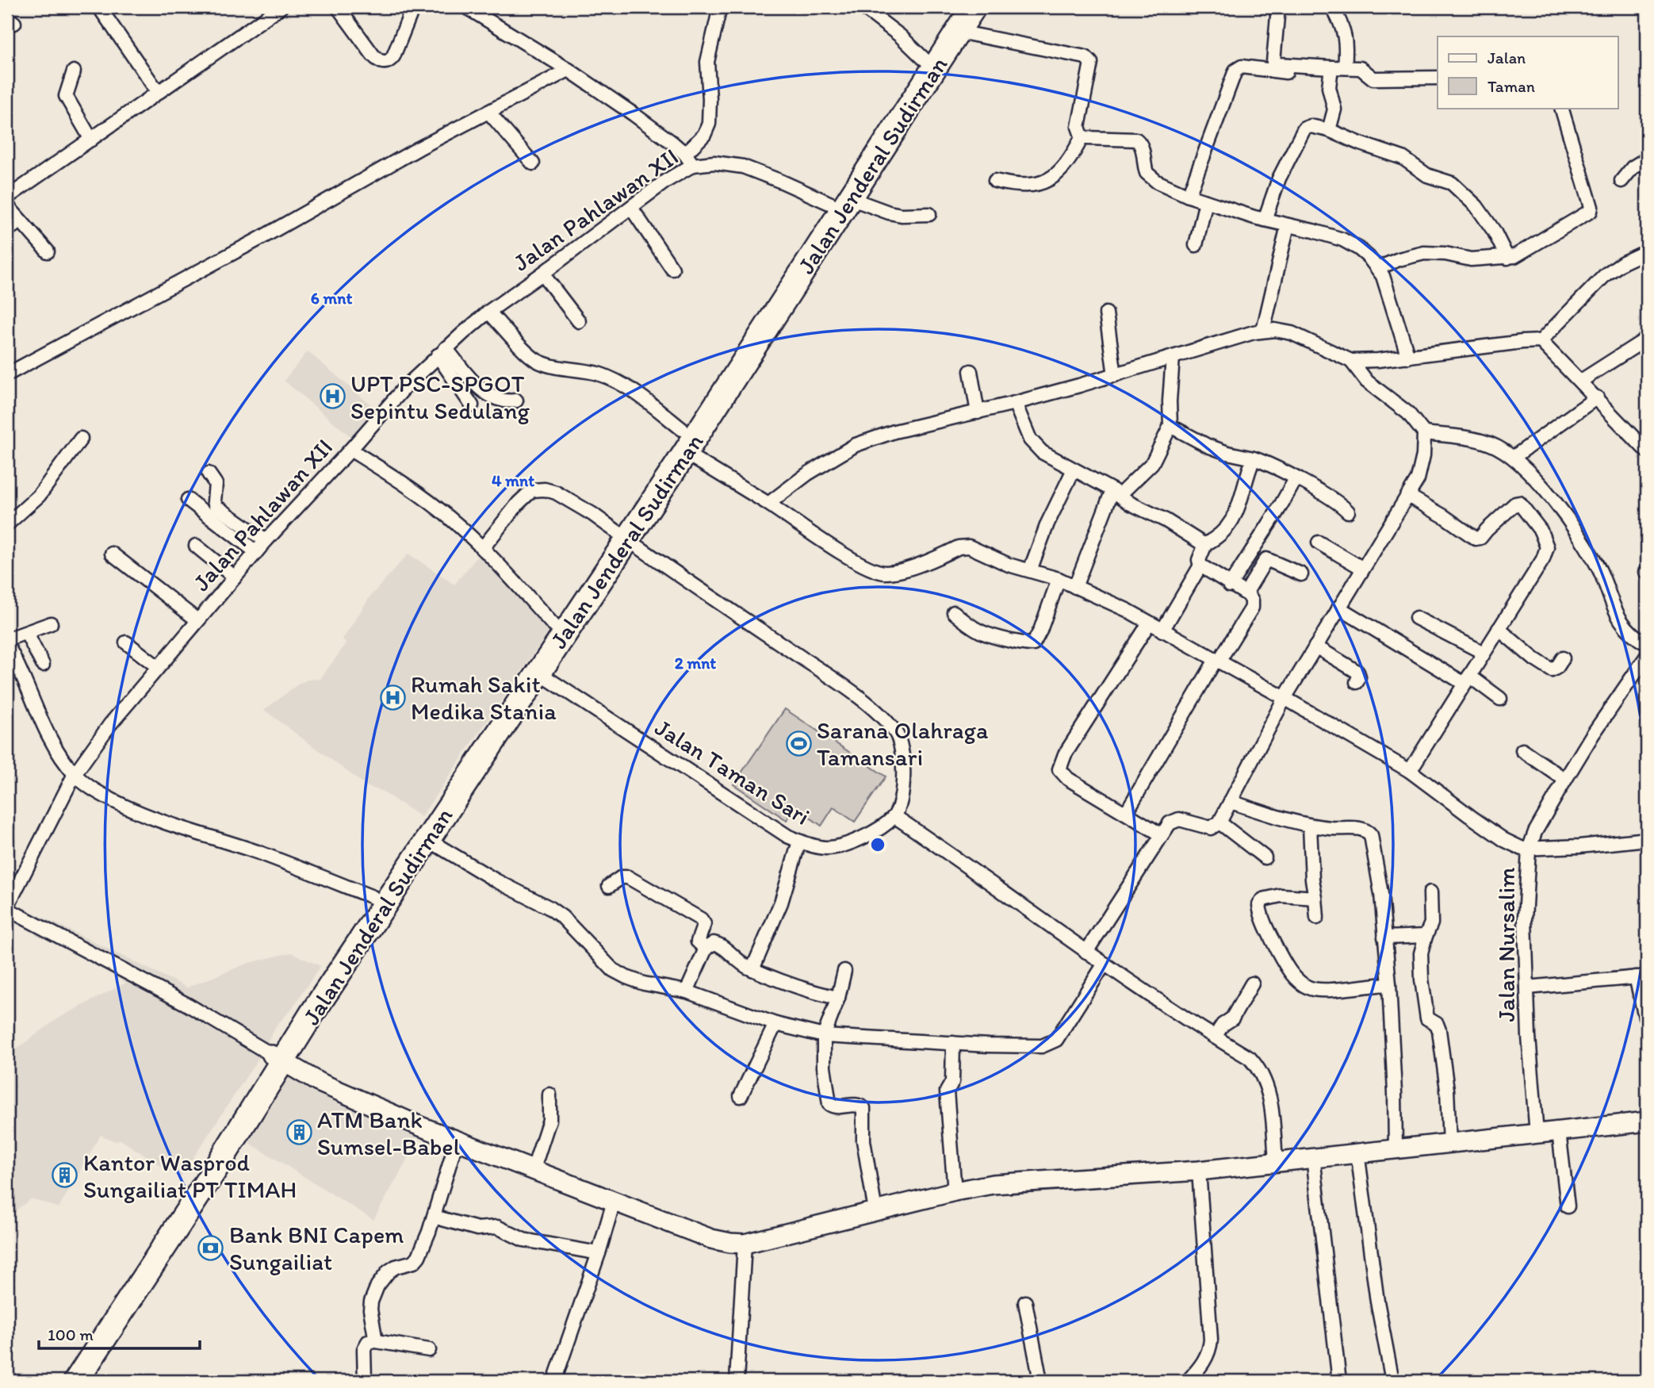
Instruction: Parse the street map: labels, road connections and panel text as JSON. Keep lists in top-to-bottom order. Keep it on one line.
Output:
{"streets":{"highway":["Jalan Jenderal Sudirman"],"street":["Jalan Pahlawan XII","Jalan Taman Sari","Jalan Nursalim"]},"crossings":[["Jalan Jenderal Sudirman","Jalan Pahlawan XII"],["Jalan Jenderal Sudirman","Jalan Taman Sari"]],"places":{"hospital":["UPT PSC-SPGOT Sepintu Sedulang","Rumah Sakit Medika Stania"],"sports":["Sarana Olahraga Tamansari"],"building":["ATM Bank Sumsel-Babel","Kantor Wasprod Sungailiat PT TIMAH"],"bank":["Bank BNI Capem Sungailiat"]},"legend":["Jalan","Taman"],"scale_bar":"100 m","rings":["6 mnt","4 mnt","2 mnt"]}
